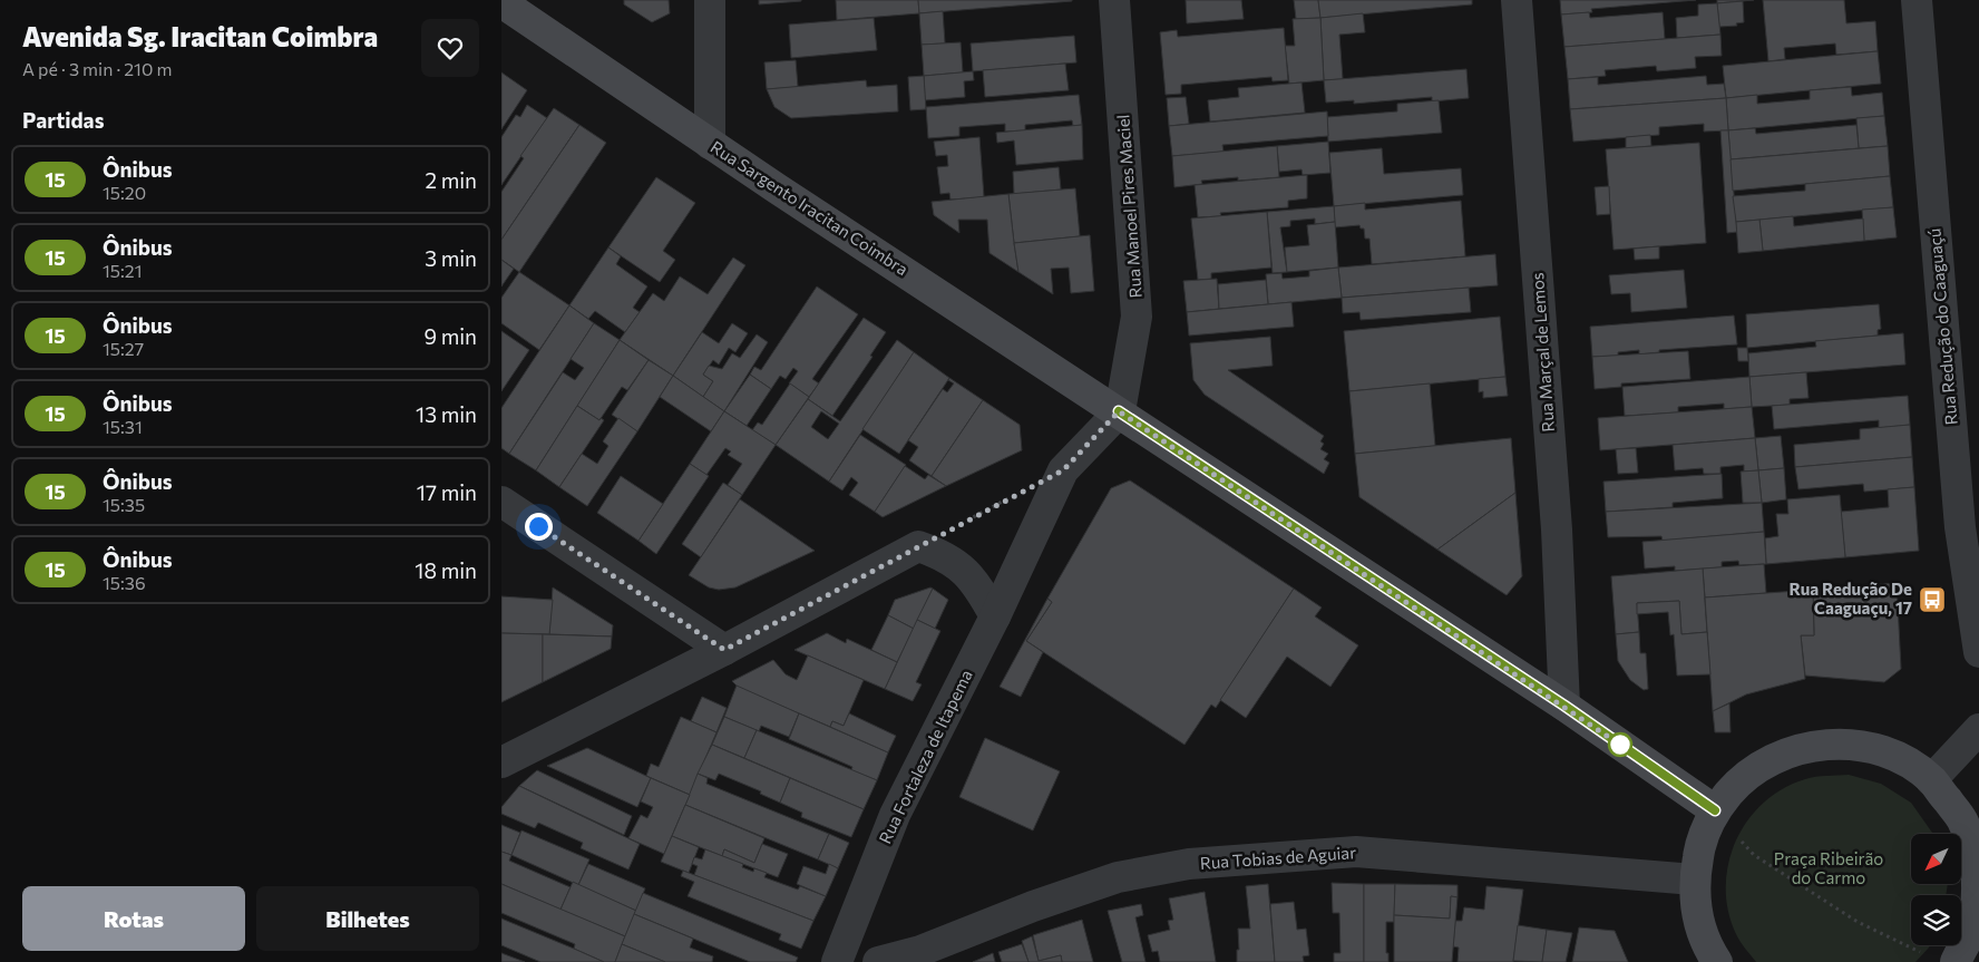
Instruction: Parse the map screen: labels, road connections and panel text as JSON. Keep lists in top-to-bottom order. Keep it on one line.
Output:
{"streets":{"street":["Rua Manoel Pires Maciel","Rua Sargento Iracitan Coimbra","Rua Redução do Caaguaçú","Rua Marçal de Lemos","Rua Fortaleza de Itapema","Rua Tobias de Aguiar"]},"crossings":[["Rua Manoel Pires Maciel","Rua Sargento Iracitan Coimbra"],["Rua Manoel Pires Maciel","Rua Fortaleza de Itapema"],["Rua Sargento Iracitan Coimbra","Rua Marçal de Lemos"],["Rua Sargento Iracitan Coimbra","Rua Fortaleza de Itapema"]],"parks":["Praça Ribeirão do Carmo"],"places":{"bus stop":["Rua Redução De Caaguaçu, 17"]},"lines":["bus line 15"],"north":"bottom left","page":{"heading":[["Avenida Sg. Iracitan Coimbra","A pé · 3 min · 210 m"],"Partidas"],"list":[{"mark":"15","name":"Ônibus","note":"15:20","value":"2 min"},{"mark":"15","name":"Ônibus","note":"15:21","value":"3 min"},{"mark":"15","name":"Ônibus","note":"15:27","value":"9 min"},{"mark":"15","name":"Ônibus","note":"15:31","value":"13 min"},{"mark":"15","name":"Ônibus","note":"15:35","value":"17 min"},{"mark":"15","name":"Ônibus","note":"15:36","value":"18 min"}],"buttons":["Rotas","Bilhetes"]}}
